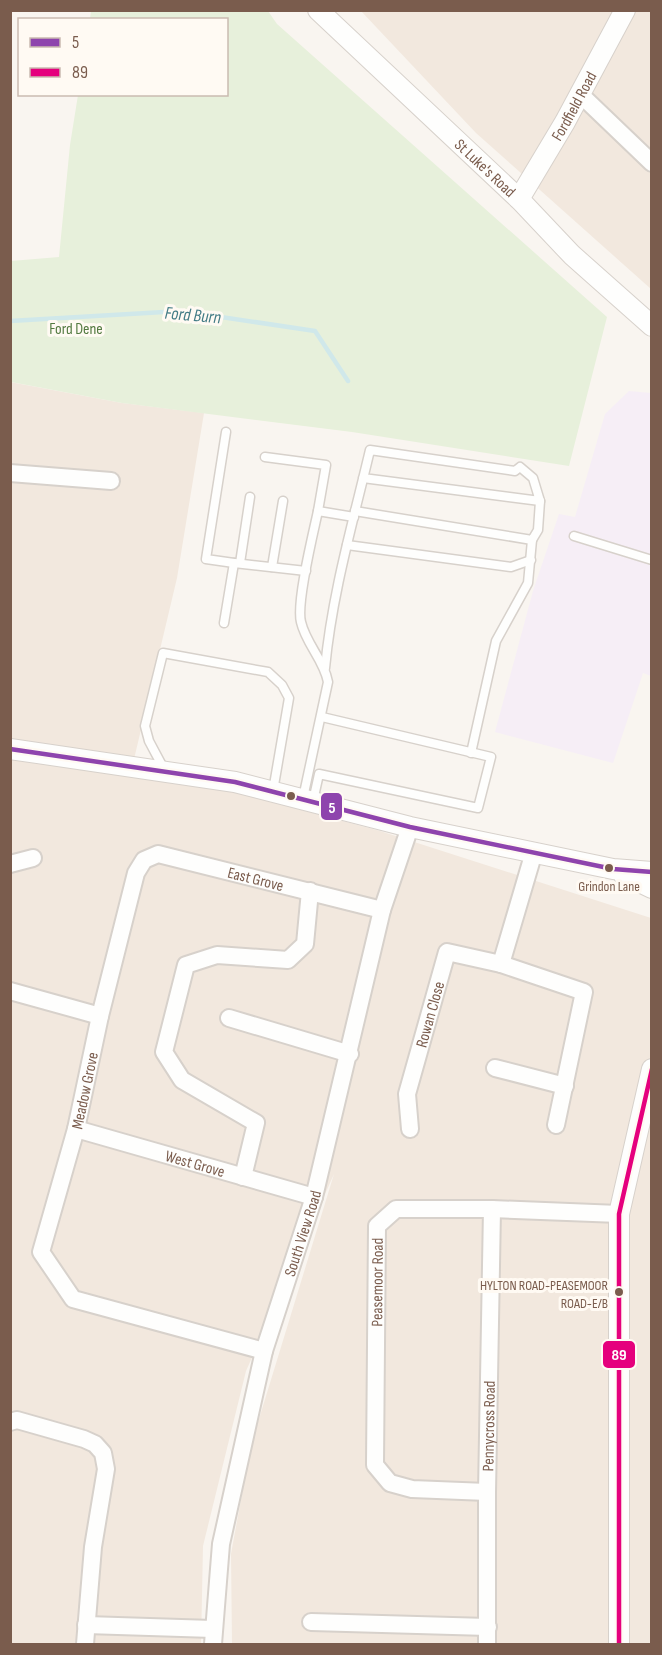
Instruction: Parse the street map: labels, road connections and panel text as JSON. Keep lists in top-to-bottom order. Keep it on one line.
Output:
{"streets":{"street":["Fordfield Road","St Luke's Road","East Grove","Rowan Close","Meadow Grove","West Grove","South View Road","Peasemoor Road","Pennycross Road"]},"crossings":[["Fordfield Road","St Luke's Road"],["East Grove","Meadow Grove"],["East Grove","South View Road"],["Meadow Grove","West Grove"],["Meadow Grove","South View Road"],["West Grove","South View Road"],["Peasemoor Road","Pennycross Road"]],"water":["Ford Burn"],"parks":["Ford Dene"],"places":["Grindon Lane","HYLTON ROAD-PEASEMOOR ROAD-E/B"],"lines":["transit line 5","transit line 89"],"legend":["5","89"]}
